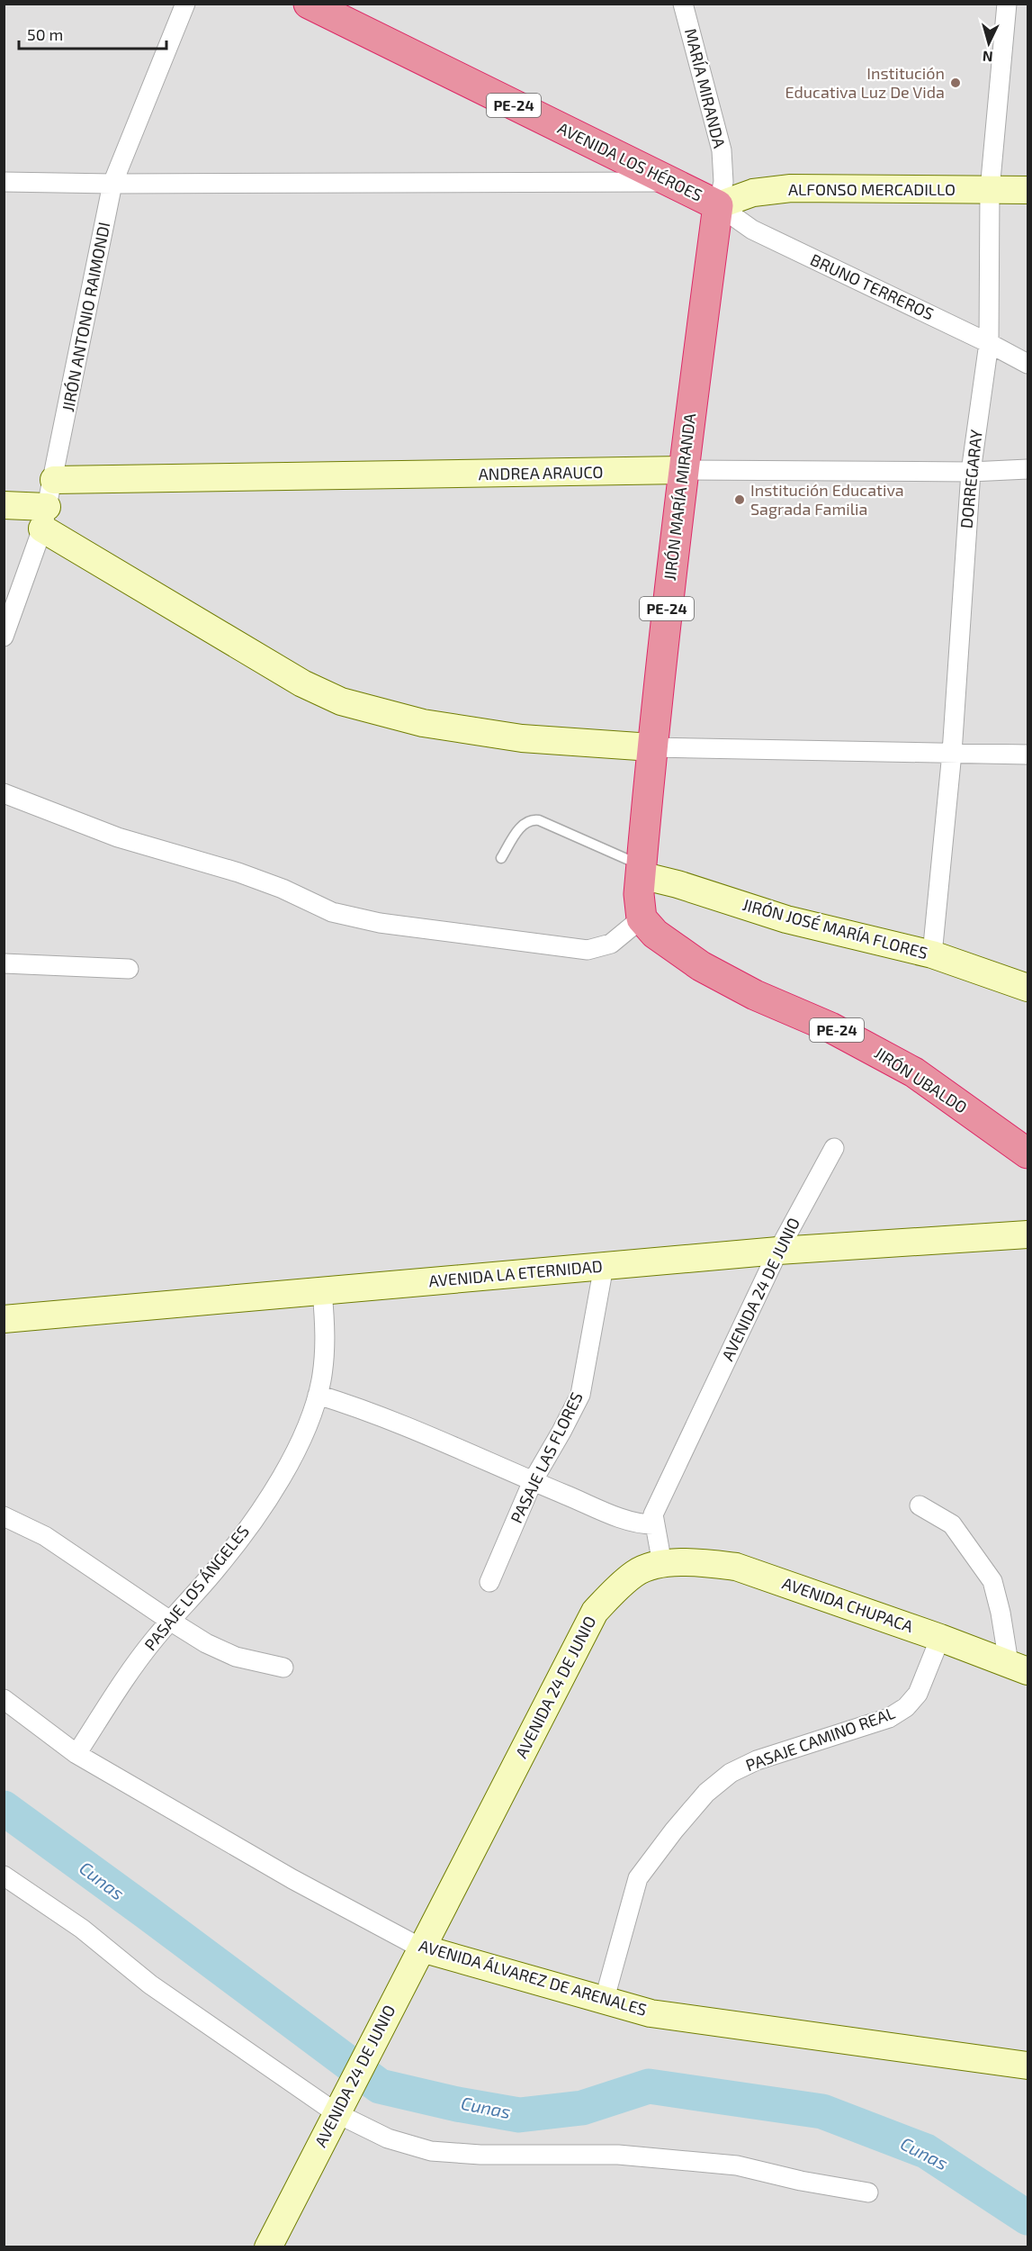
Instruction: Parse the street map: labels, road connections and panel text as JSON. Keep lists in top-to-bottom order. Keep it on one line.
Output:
{"streets":{"highway":["PE-24","AVENIDA LOS HÉROES","JIRÓN MARÍA MIRANDA","JIRÓN UBALDO"],"street":["MARÍA MIRANDA","ALFONSO MERCADILLO","BRUNO TERREROS","JIRÓN ANTONIO RAIMONDI","ANDREA ARAUCO","DORREGARAY","JIRÓN JOSÉ MARÍA FLORES","AVENIDA LA ETERNIDAD","AVENIDA 24 DE JUNIO","PASAJE LAS FLORES","PASAJE LOS ÁNGELES","AVENIDA CHUPACA","PASAJE CAMINO REAL","AVENIDA ÁLVAREZ DE ARENALES"]},"crossings":[["MARÍA MIRANDA","AVENIDA LOS HÉROES"],["MARÍA MIRANDA","ALFONSO MERCADILLO"],["MARÍA MIRANDA","BRUNO TERREROS"],["MARÍA MIRANDA","JIRÓN MARÍA MIRANDA"],["AVENIDA LOS HÉROES","ALFONSO MERCADILLO"],["AVENIDA LOS HÉROES","BRUNO TERREROS"],["AVENIDA LOS HÉROES","JIRÓN MARÍA MIRANDA"],["ALFONSO MERCADILLO","BRUNO TERREROS"],["ALFONSO MERCADILLO","DORREGARAY"],["ALFONSO MERCADILLO","JIRÓN MARÍA MIRANDA"],["BRUNO TERREROS","DORREGARAY"],["BRUNO TERREROS","JIRÓN MARÍA MIRANDA"],["JIRÓN ANTONIO RAIMONDI","ANDREA ARAUCO"],["ANDREA ARAUCO","DORREGARAY"],["ANDREA ARAUCO","JIRÓN MARÍA MIRANDA"],["DORREGARAY","JIRÓN JOSÉ MARÍA FLORES"],["JIRÓN MARÍA MIRANDA","JIRÓN JOSÉ MARÍA FLORES"],["JIRÓN MARÍA MIRANDA","JIRÓN UBALDO"],["AVENIDA LA ETERNIDAD","AVENIDA 24 DE JUNIO"],["AVENIDA LA ETERNIDAD","PASAJE LAS FLORES"],["AVENIDA LA ETERNIDAD","PASAJE LOS ÁNGELES"],["AVENIDA 24 DE JUNIO","AVENIDA CHUPACA"],["AVENIDA 24 DE JUNIO","AVENIDA ÁLVAREZ DE ARENALES"],["PASAJE LOS ÁNGELES","AVENIDA ÁLVAREZ DE ARENALES"],["AVENIDA CHUPACA","PASAJE CAMINO REAL"],["PASAJE CAMINO REAL","AVENIDA ÁLVAREZ DE ARENALES"]],"water":["Cunas"],"places":["Institución Educativa Luz De Vida","Institución Educativa Sagrada Familia"],"scale_bar":"50 m","north":"bottom"}
